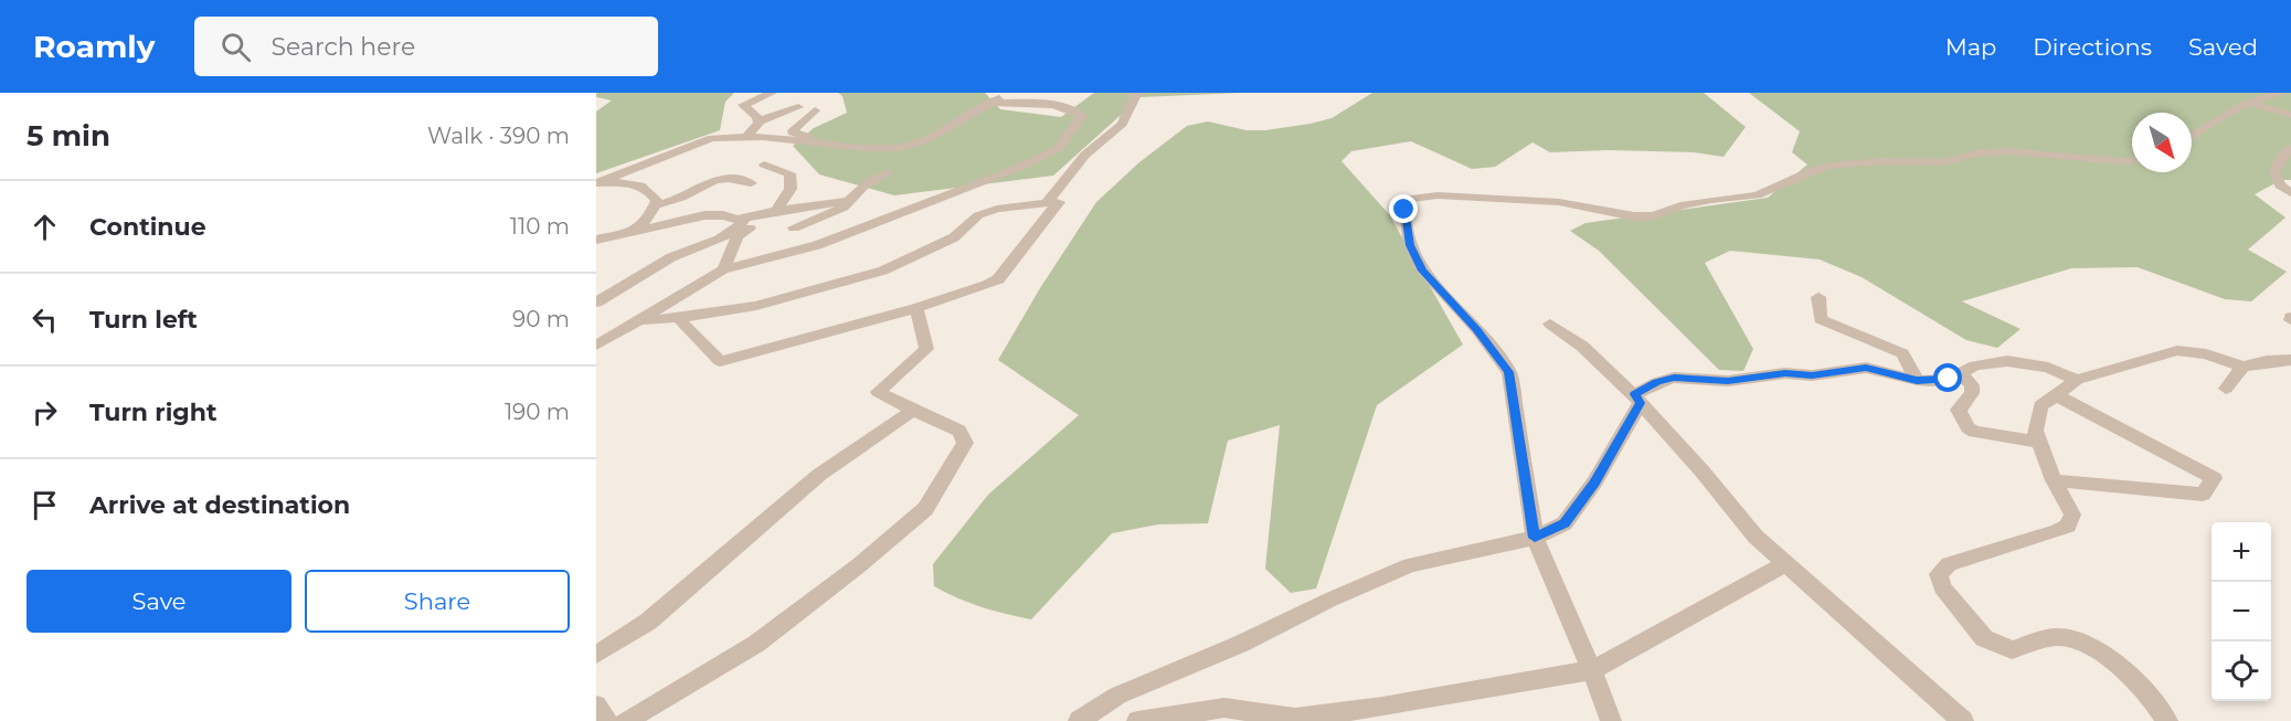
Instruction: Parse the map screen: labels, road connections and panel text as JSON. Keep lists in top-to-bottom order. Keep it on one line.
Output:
{"north":"bottom right","page":{"header":"Roamly","search":"Search here","nav":["Map","Directions","Saved"],"heading":["5 min","Walk · 390 m"],"list":[["Continue","110 m"],["Turn left","90 m"],["Turn right","190 m"],"Arrive at destination"],"map_buttons":["+","−"],"buttons":["Save","Share"]}}
